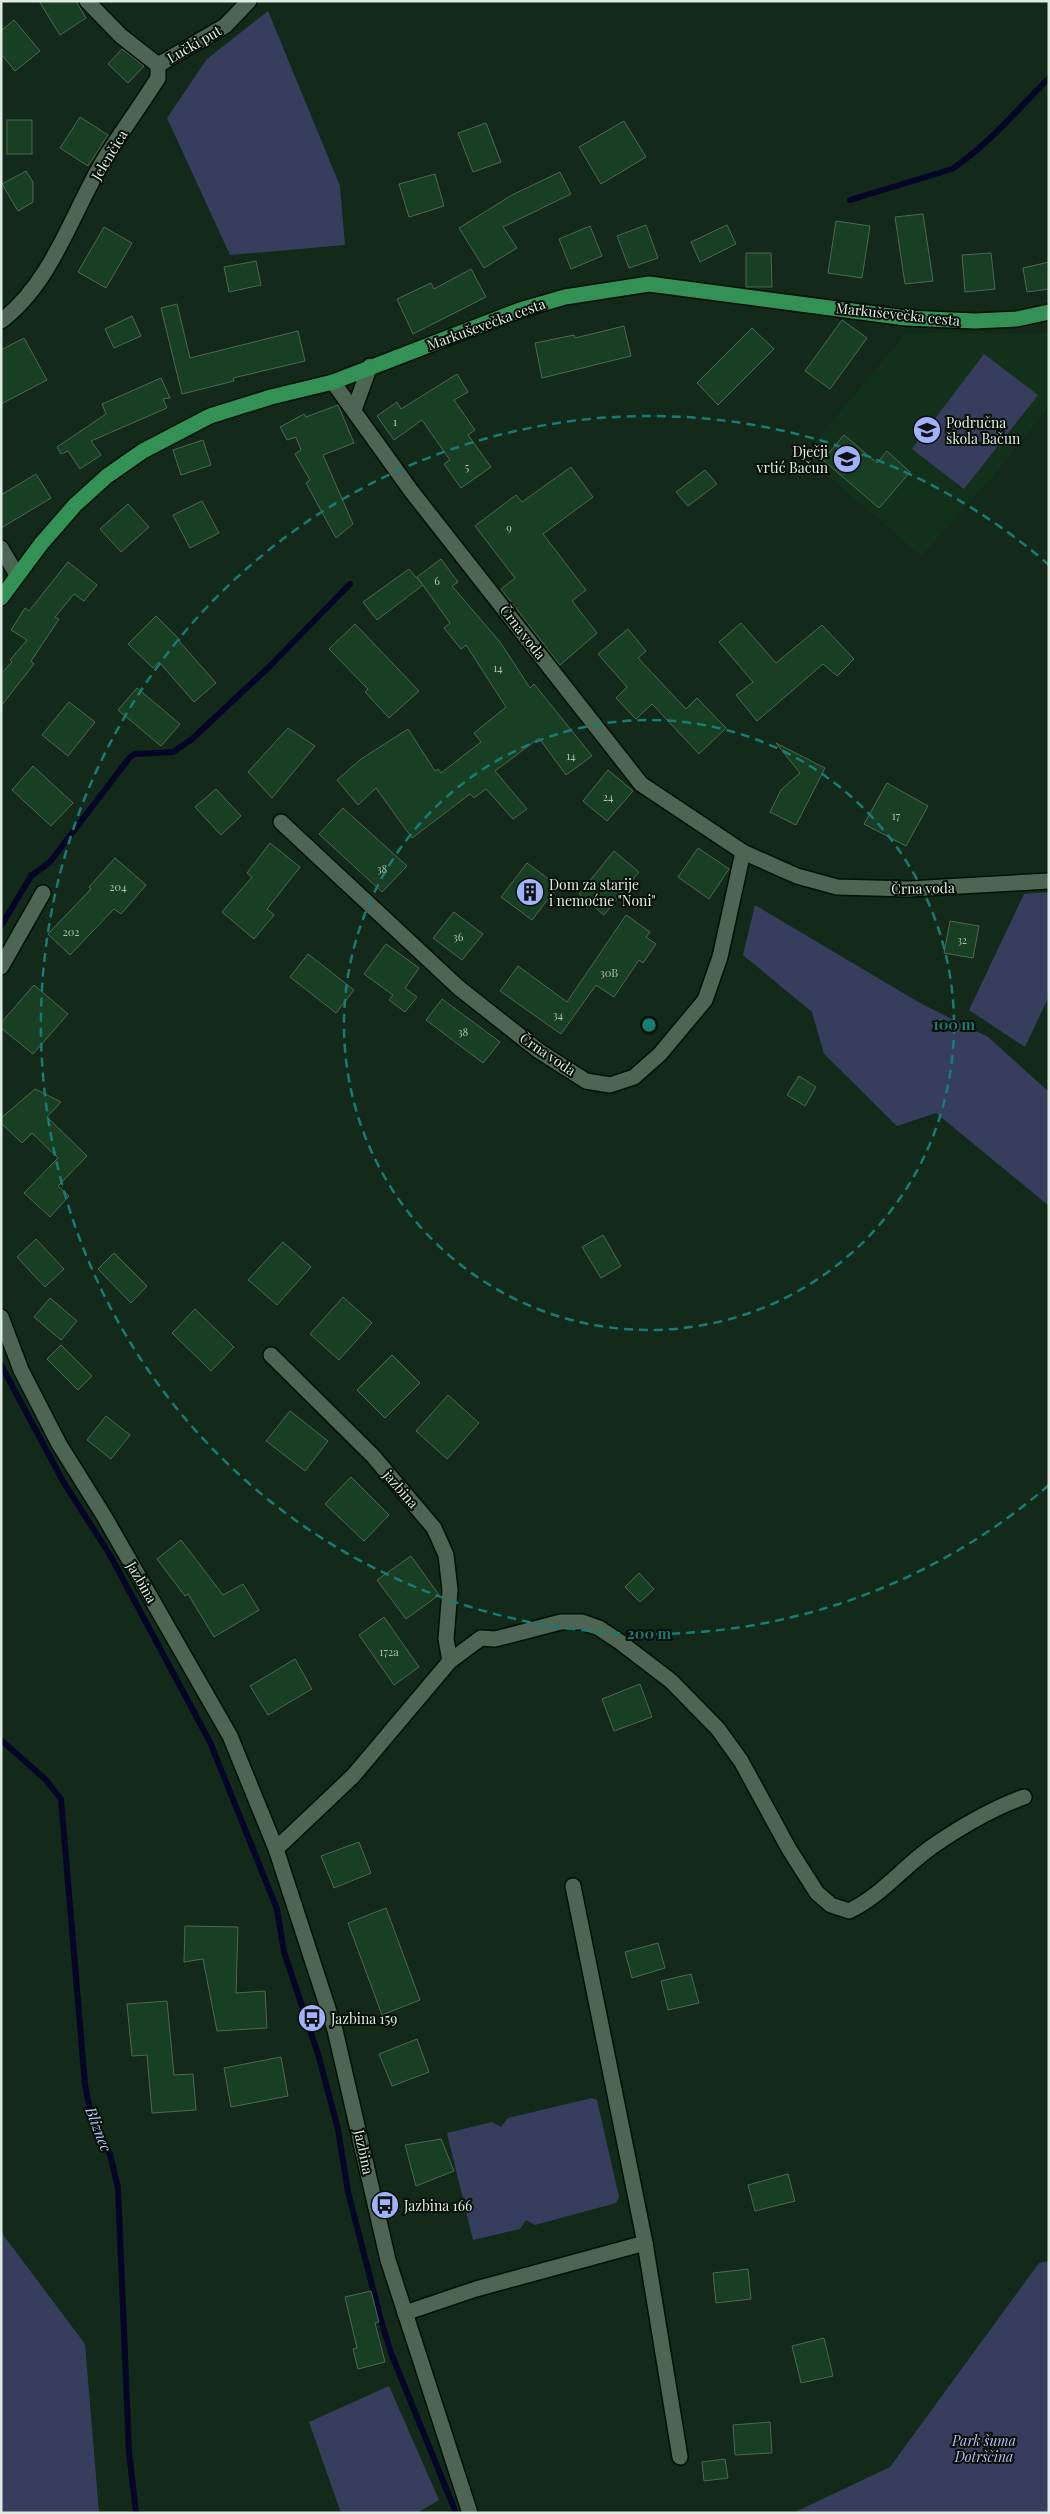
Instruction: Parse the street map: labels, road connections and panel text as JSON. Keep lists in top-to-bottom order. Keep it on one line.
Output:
{"streets":{"main road":["Markuševečka cesta"],"street":["Lučki put","Jelenčica","Črna voda","jazbina","Jazbina"]},"crossings":[["Lučki put","Jelenčica"],["Markuševečka cesta","Črna voda"]],"water":["Bliznec"],"parks":["Park šuma Dotrščina"],"places":{"school or university":["Područna škola Bačun","Dječji vrtić Bačun"],"building":["Dom za starije i nemoćne \"Noni\""],"bus stop":["Jazbina 159","Jazbina 166"]},"house_numbers":["1","5","9","6","14","14","24","17","38","204","202","36","32","30B","34","38","172a"],"rings":["100 m","200 m"]}
